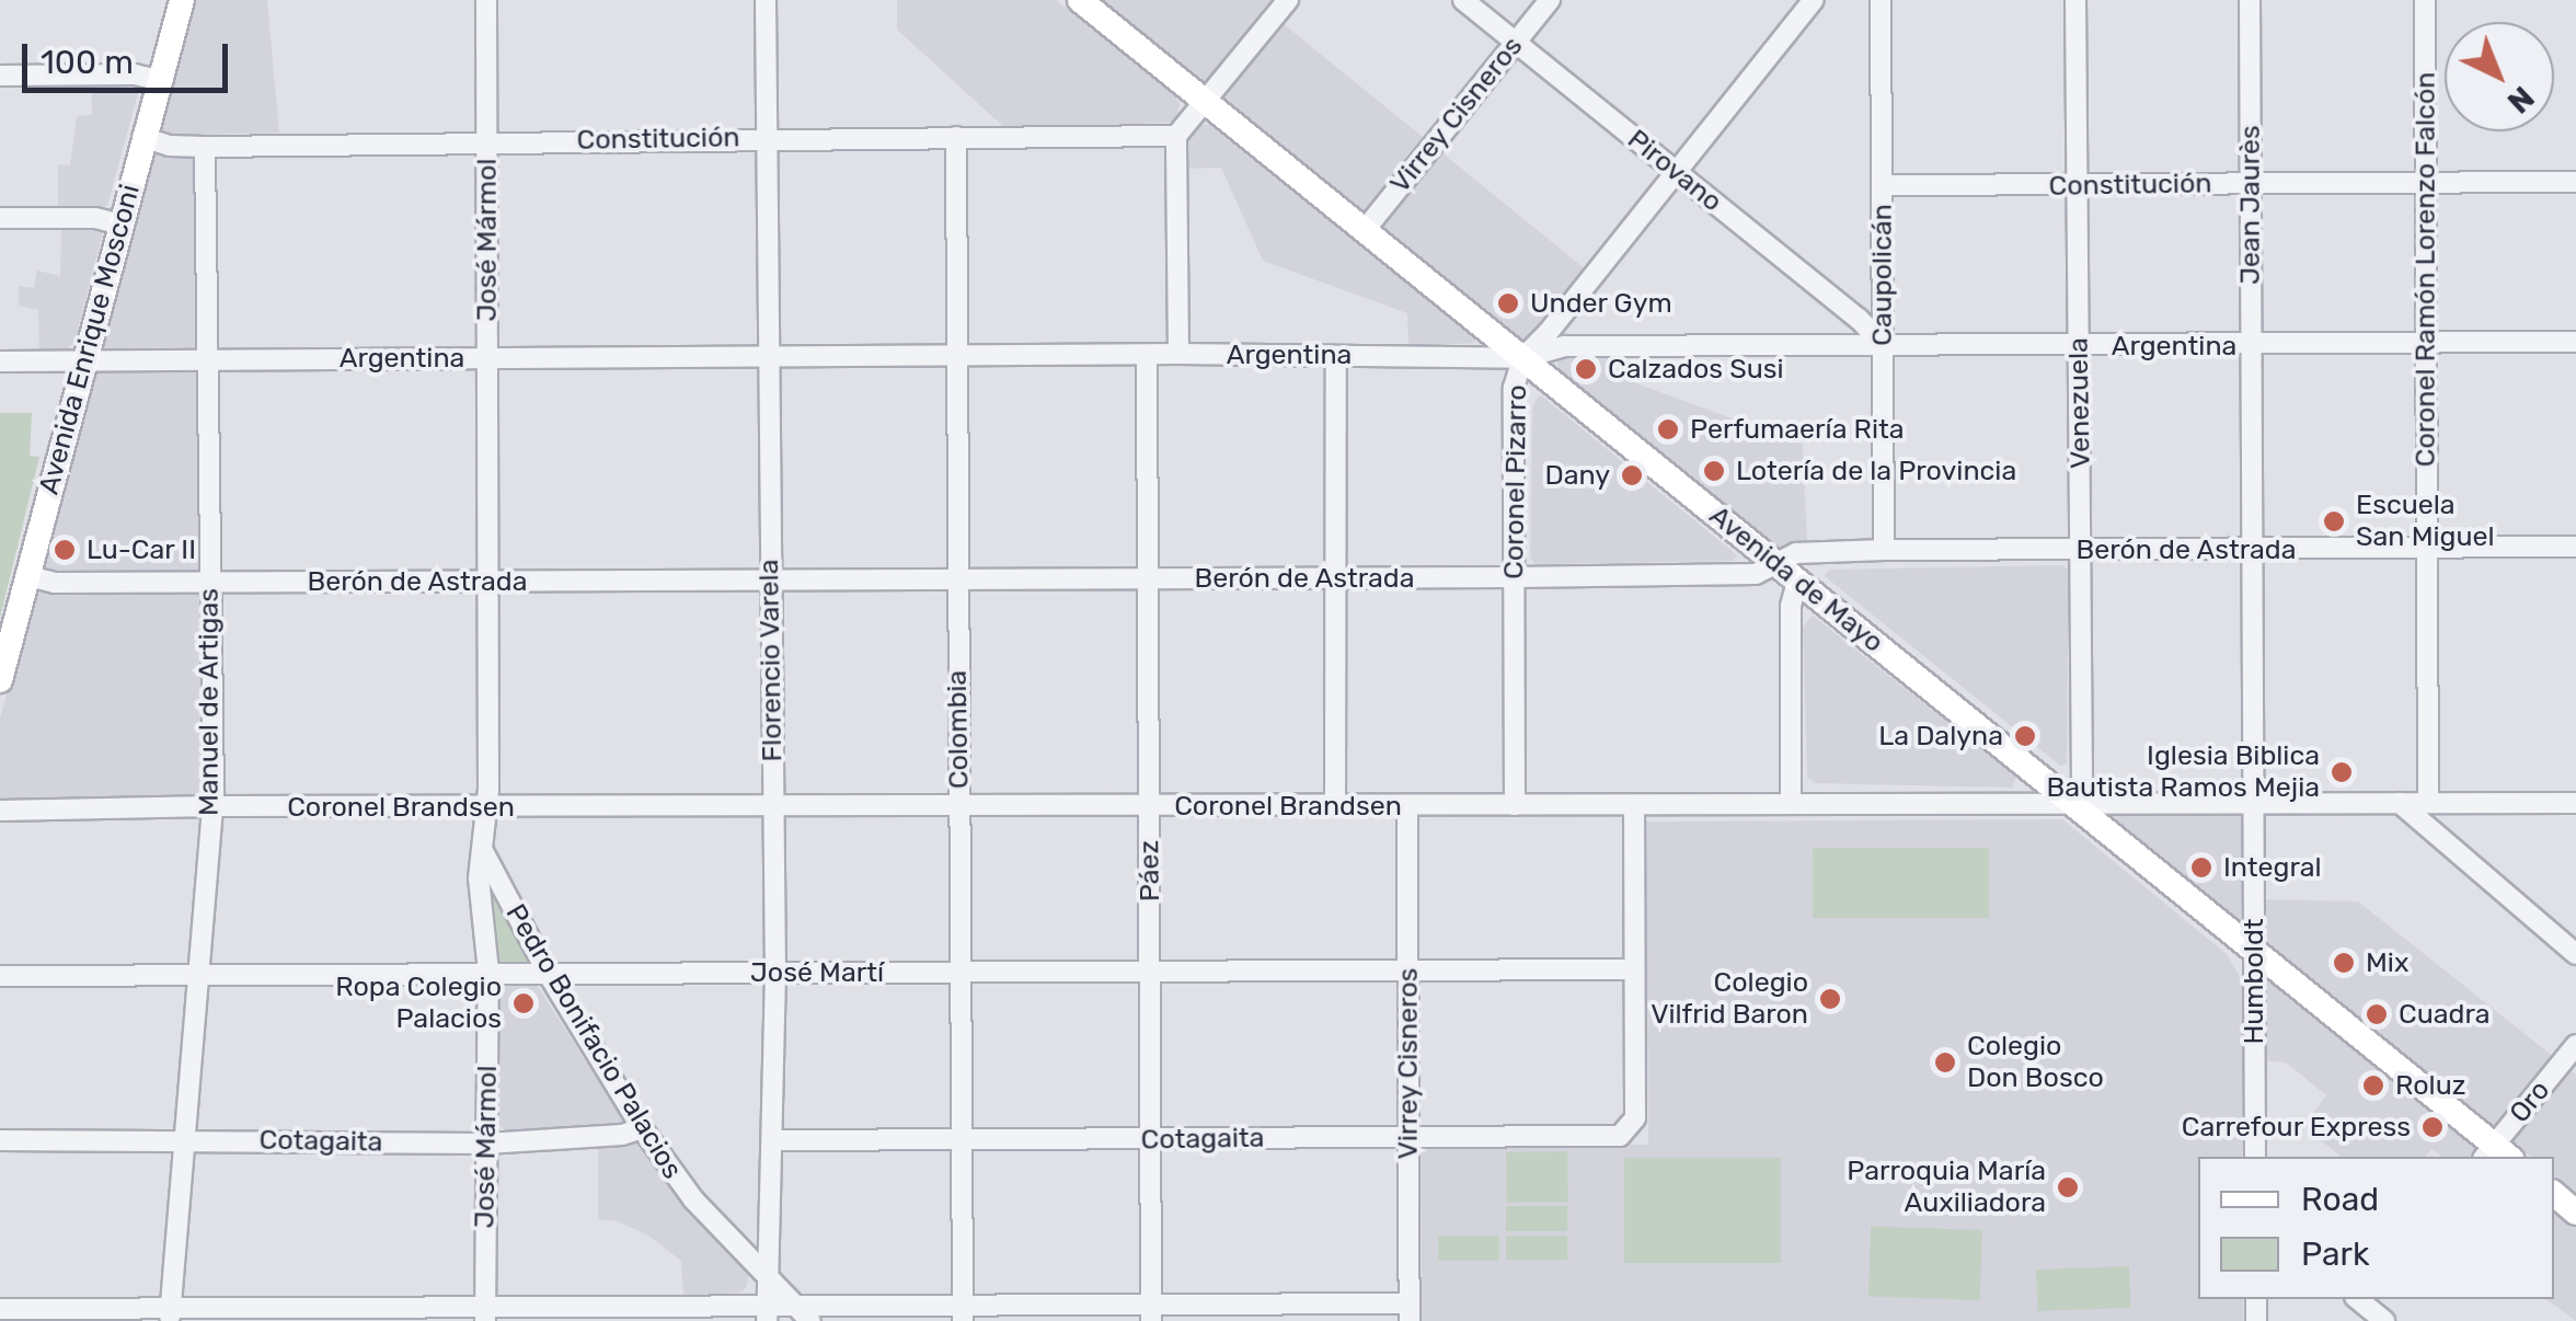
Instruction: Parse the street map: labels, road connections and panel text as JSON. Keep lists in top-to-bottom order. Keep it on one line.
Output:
{"streets":{"main road":["Avenida Enrique Mosconi","Avenida de Mayo"],"street":["Virrey Cisneros","Constitución","Pirovano","Jean Jaurès","José Mármol","Coronel Ramón Lorenzo Falcón","Caupolicán","Argentina","Venezuela","Coronel Pizarro","Berón de Astrada","Florencio Varela","Manuel de Artigas","Colombia","Coronel Brandsen","Páez","José Martí","Humboldt","Pedro Bonifacio Palacios","Oro","Cotagaita"]},"crossings":[["Virrey Cisneros","Pirovano"],["Virrey Cisneros","Avenida de Mayo"],["Virrey Cisneros","Coronel Brandsen"],["Virrey Cisneros","José Martí"],["Virrey Cisneros","Cotagaita"],["Constitución","Jean Jaurès"],["Constitución","José Mármol"],["Constitución","Coronel Ramón Lorenzo Falcón"],["Constitución","Caupolicán"],["Constitución","Avenida Enrique Mosconi"],["Constitución","Venezuela"],["Constitución","Florencio Varela"],["Constitución","Manuel de Artigas"],["Constitución","Colombia"],["Pirovano","Caupolicán"],["Pirovano","Argentina"],["Pirovano","Coronel Pizarro"],["Jean Jaurès","Argentina"],["Jean Jaurès","Berón de Astrada"],["Jean Jaurès","Coronel Brandsen"],["Jean Jaurès","Humboldt"],["José Mármol","Argentina"],["José Mármol","Berón de Astrada"],["José Mármol","Coronel Brandsen"],["José Mármol","José Martí"],["José Mármol","Pedro Bonifacio Palacios"],["José Mármol","Cotagaita"],["Coronel Ramón Lorenzo Falcón","Argentina"],["Coronel Ramón Lorenzo Falcón","Berón de Astrada"],["Coronel Ramón Lorenzo Falcón","Coronel Brandsen"],["Caupolicán","Argentina"],["Caupolicán","Berón de Astrada"],["Avenida Enrique Mosconi","Argentina"],["Avenida Enrique Mosconi","Berón de Astrada"],["Argentina","Venezuela"],["Argentina","Coronel Pizarro"],["Argentina","Avenida de Mayo"],["Argentina","Florencio Varela"],["Argentina","Manuel de Artigas"],["Argentina","Colombia"],["Argentina","Páez"],["Venezuela","Berón de Astrada"],["Venezuela","Avenida de Mayo"],["Venezuela","Coronel Brandsen"],["Coronel Pizarro","Berón de Astrada"],["Coronel Pizarro","Avenida de Mayo"],["Coronel Pizarro","Coronel Brandsen"],["Berón de Astrada","Avenida de Mayo"],["Berón de Astrada","Florencio Varela"],["Berón de Astrada","Manuel de Artigas"],["Berón de Astrada","Colombia"],["Berón de Astrada","Páez"],["Avenida de Mayo","Coronel Brandsen"],["Avenida de Mayo","Humboldt"],["Avenida de Mayo","Oro"],["Florencio Varela","Coronel Brandsen"],["Florencio Varela","José Martí"],["Florencio Varela","Pedro Bonifacio Palacios"],["Florencio Varela","Cotagaita"],["Manuel de Artigas","Coronel Brandsen"],["Manuel de Artigas","José Martí"],["Manuel de Artigas","Cotagaita"],["Colombia","Coronel Brandsen"],["Colombia","José Martí"],["Colombia","Cotagaita"],["Coronel Brandsen","Páez"],["Coronel Brandsen","Humboldt"],["Coronel Brandsen","Pedro Bonifacio Palacios"],["Páez","José Martí"],["Páez","Cotagaita"],["José Martí","Pedro Bonifacio Palacios"],["José Martí","Cotagaita"],["Pedro Bonifacio Palacios","Cotagaita"]],"places":["Under Gym","Calzados Susi","Perfumaería Rita","Lotería de la Provincia","Dany","Escuela San Miguel","Lu-Car II","La Dalyna","Iglesia Biblica Bautista Ramos Mejia","Integral","Mix","Colegio Vilfrid Baron","Ropa Colegio Palacios","Cuadra","Colegio Don Bosco","Roluz","Carrefour Express","Parroquia María Auxiliadora"],"legend":["Road","Park"],"scale_bar":"100 m","north":"bottom right"}
